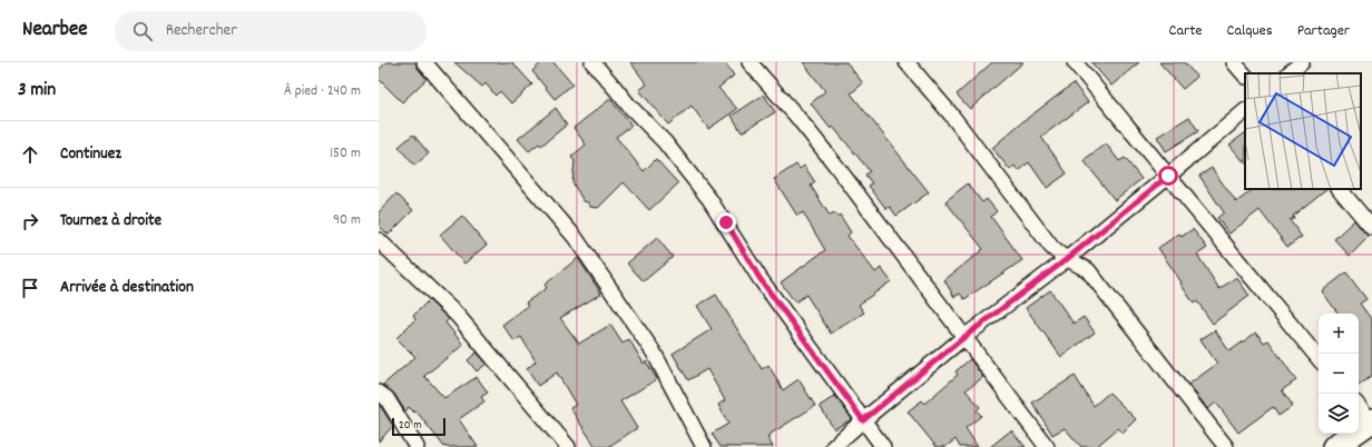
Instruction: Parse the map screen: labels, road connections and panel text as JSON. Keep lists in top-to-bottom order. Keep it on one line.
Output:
{"scale_bar":"20 m","page":{"header":"Nearbee","search":"Rechercher","nav":["Carte","Calques","Partager"],"heading":["3 min","À pied · 240 m"],"list":[["Continuez","150 m"],["Tournez à droite","90 m"],"Arrivée à destination"],"map_buttons":["+","−"],"scale":"20 m"}}
